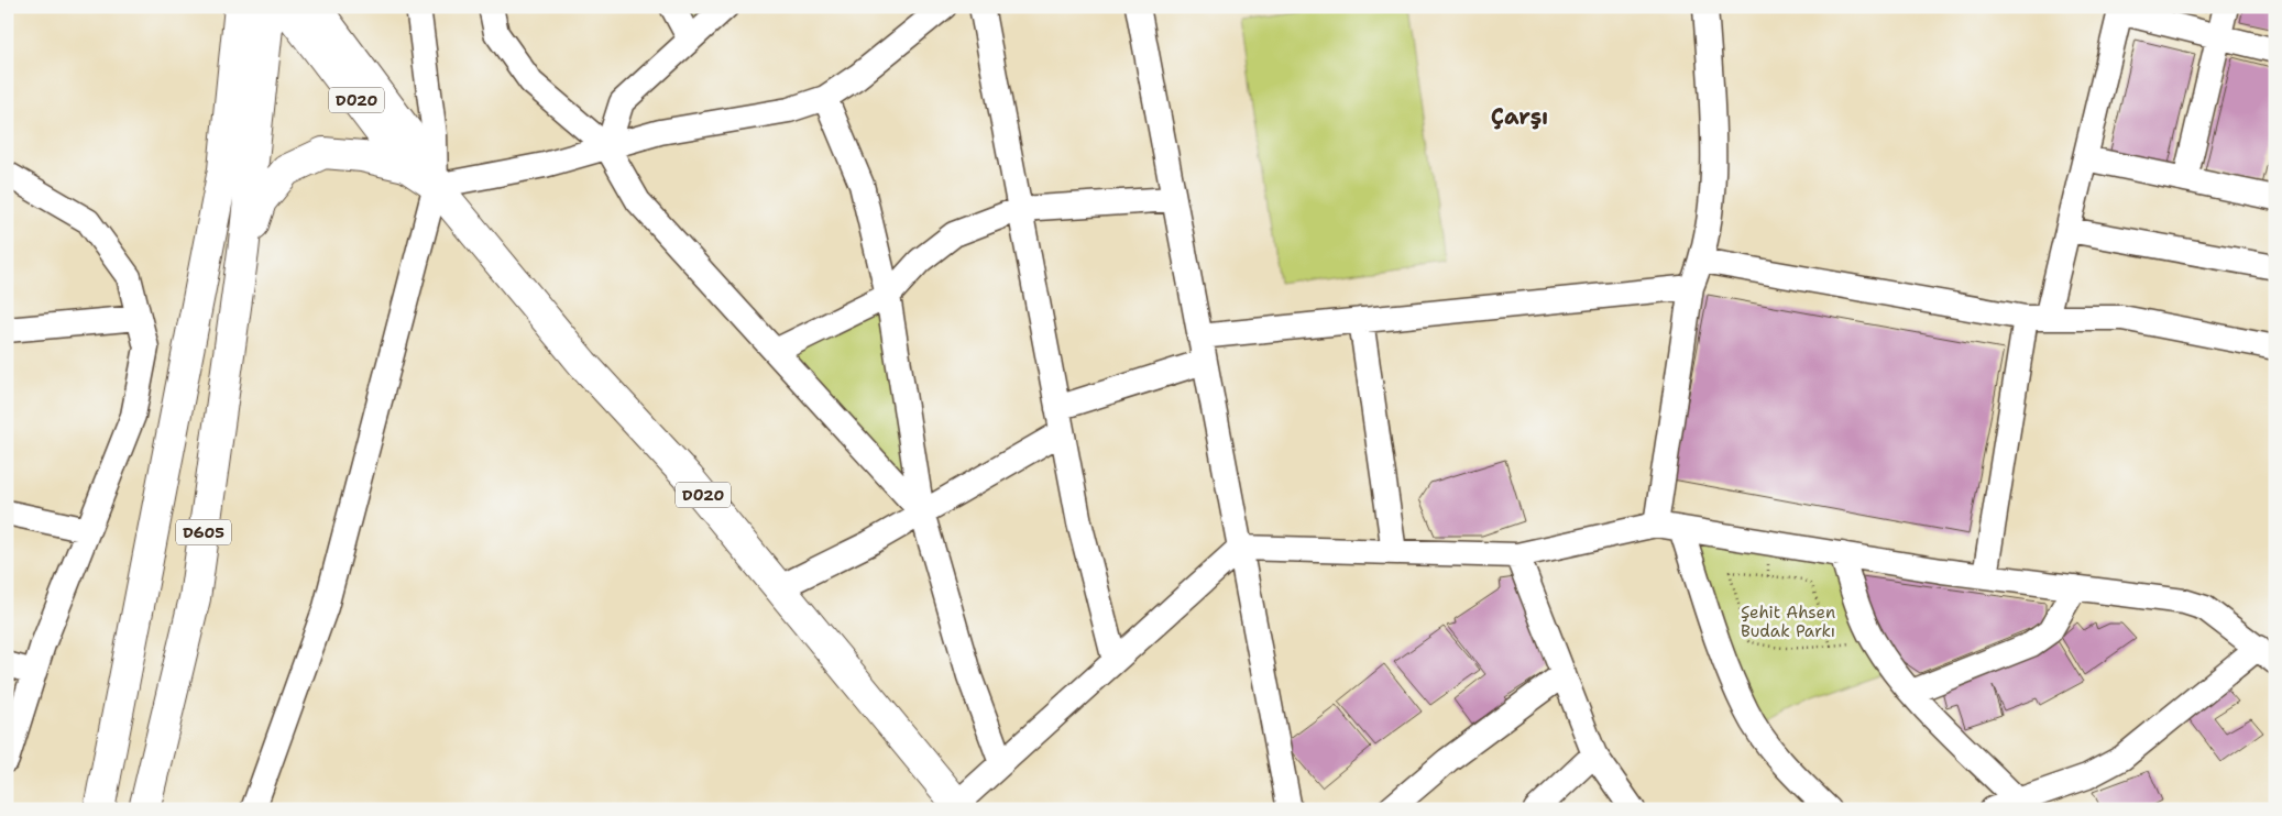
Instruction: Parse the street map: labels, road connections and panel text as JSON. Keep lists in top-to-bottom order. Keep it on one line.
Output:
{"streets":{"main road":["D020","D605"]},"districts":["Çarşı"],"parks":["Şehit Ahsen Budak Parkı"]}
